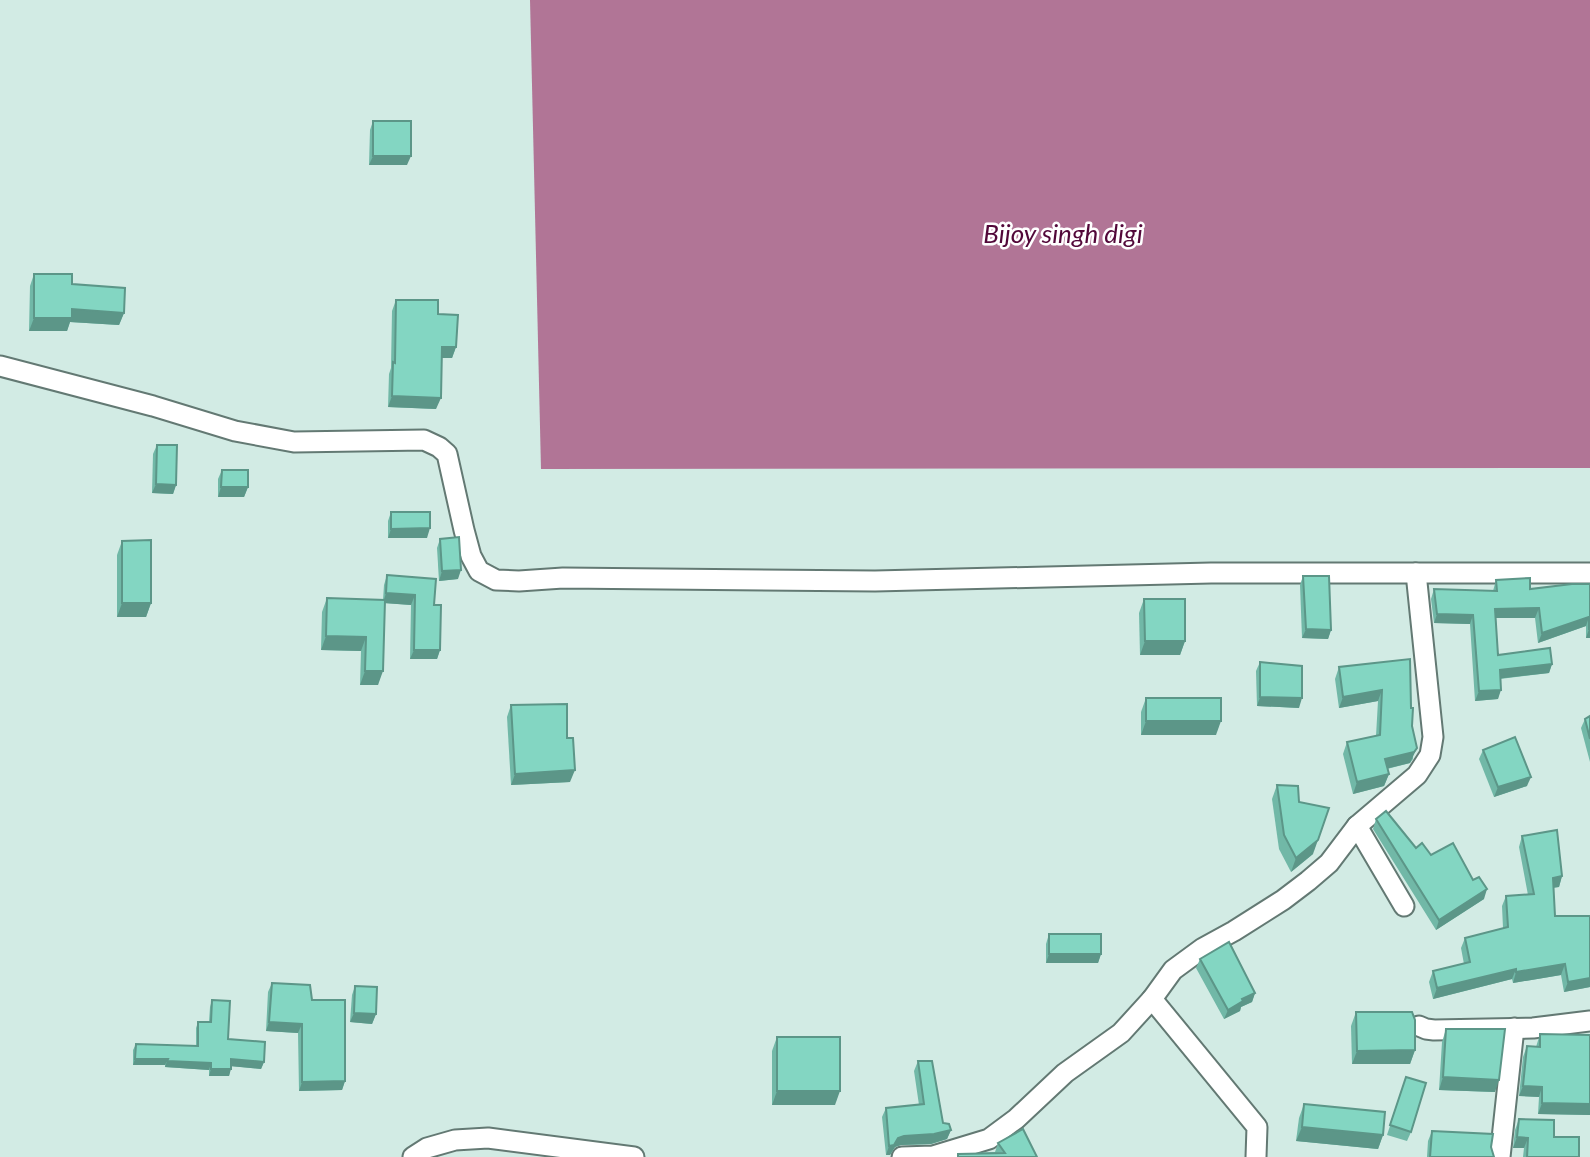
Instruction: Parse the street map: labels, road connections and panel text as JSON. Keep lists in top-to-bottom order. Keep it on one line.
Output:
{"water":["Bijoy singh digi"]}
